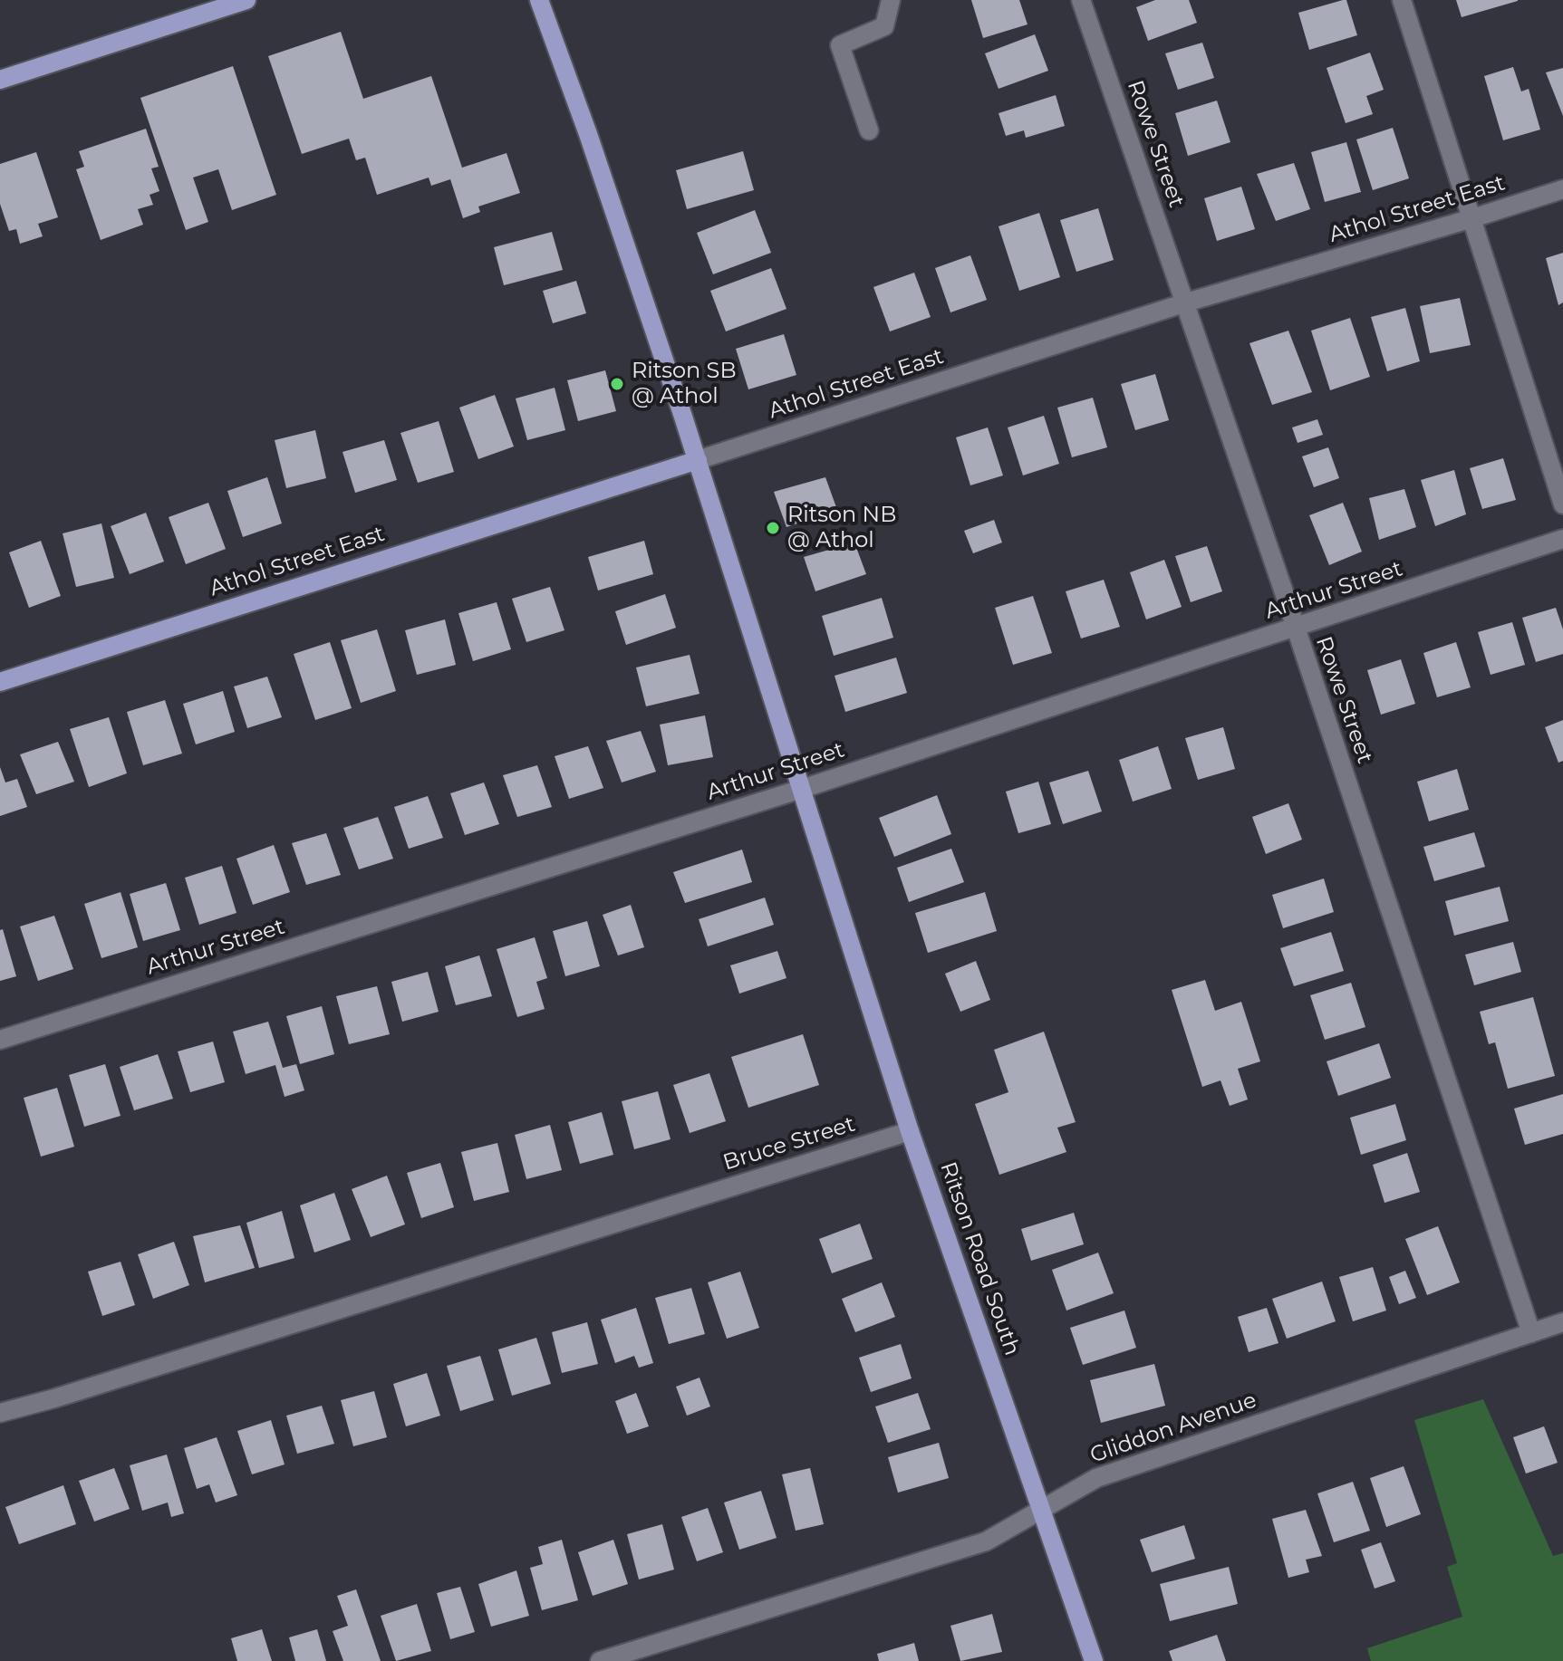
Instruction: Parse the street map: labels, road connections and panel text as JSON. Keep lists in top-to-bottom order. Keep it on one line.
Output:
{"streets":{"main road":["Athol Street East","Ritson Road South"],"street":["Rowe Street","Arthur Street","Bruce Street","Gliddon Avenue"]},"crossings":[["Rowe Street","Athol Street East"],["Rowe Street","Arthur Street"],["Rowe Street","Gliddon Avenue"],["Athol Street East","Ritson Road South"],["Arthur Street","Ritson Road South"],["Bruce Street","Ritson Road South"],["Ritson Road South","Gliddon Avenue"]],"places":["Ritson SB @ Athol","Ritson NB @ Athol"]}
